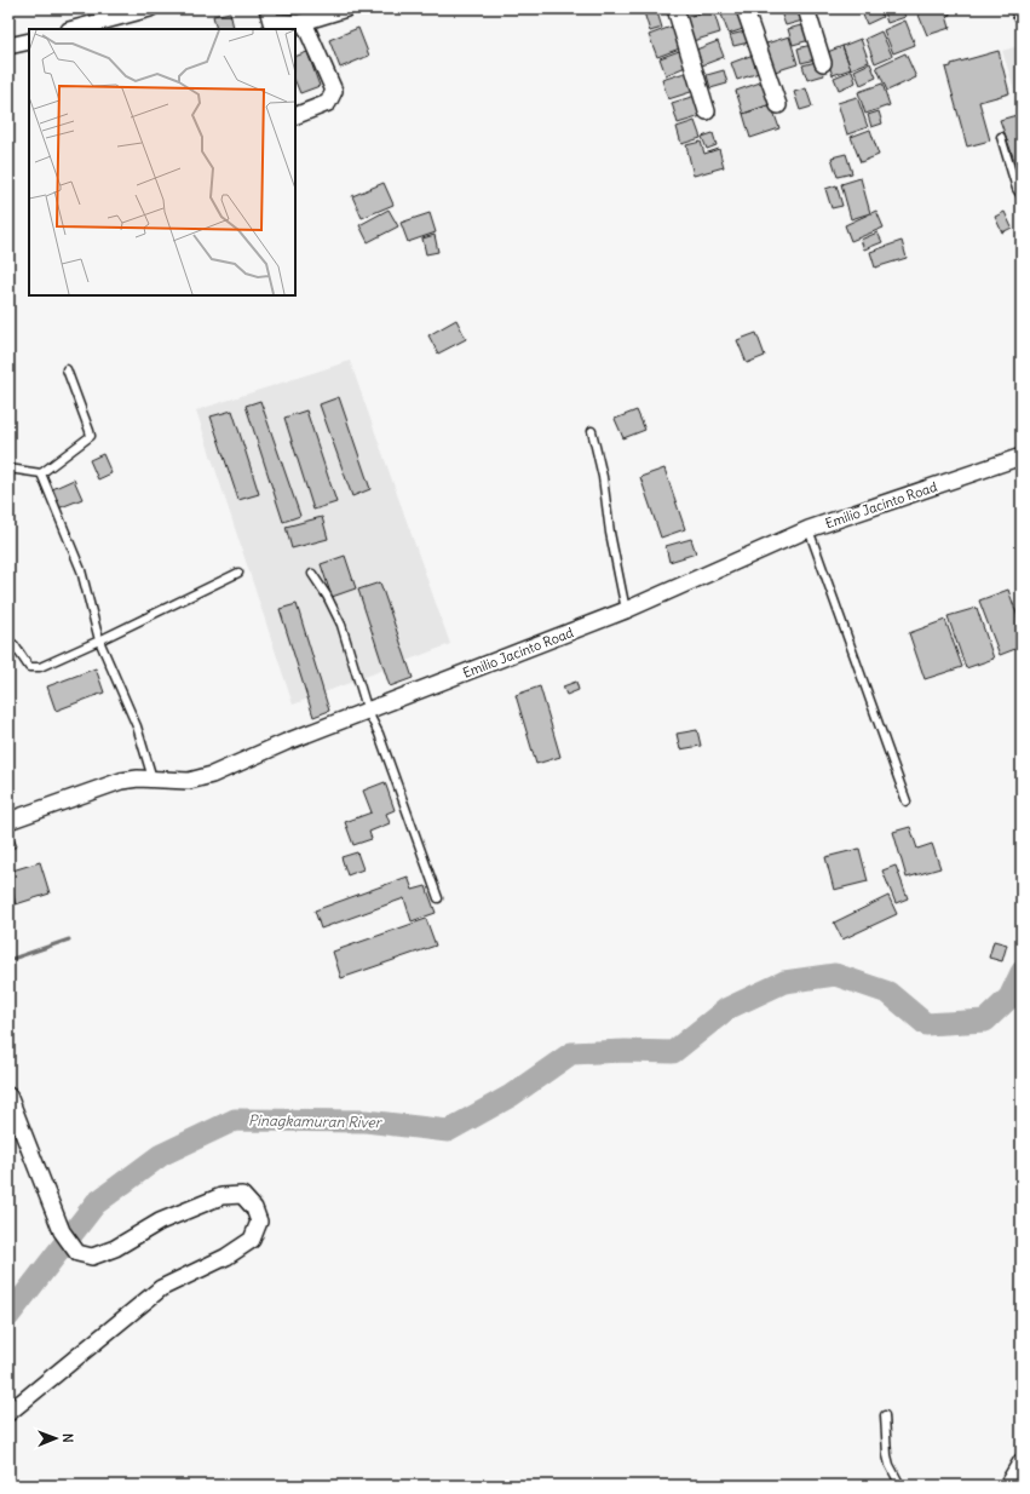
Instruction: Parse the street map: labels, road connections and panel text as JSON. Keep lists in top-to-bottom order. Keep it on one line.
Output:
{"streets":{"street":["Emilio Jacinto Road"]},"water":["Pinagkamuran River"],"north":"right"}
